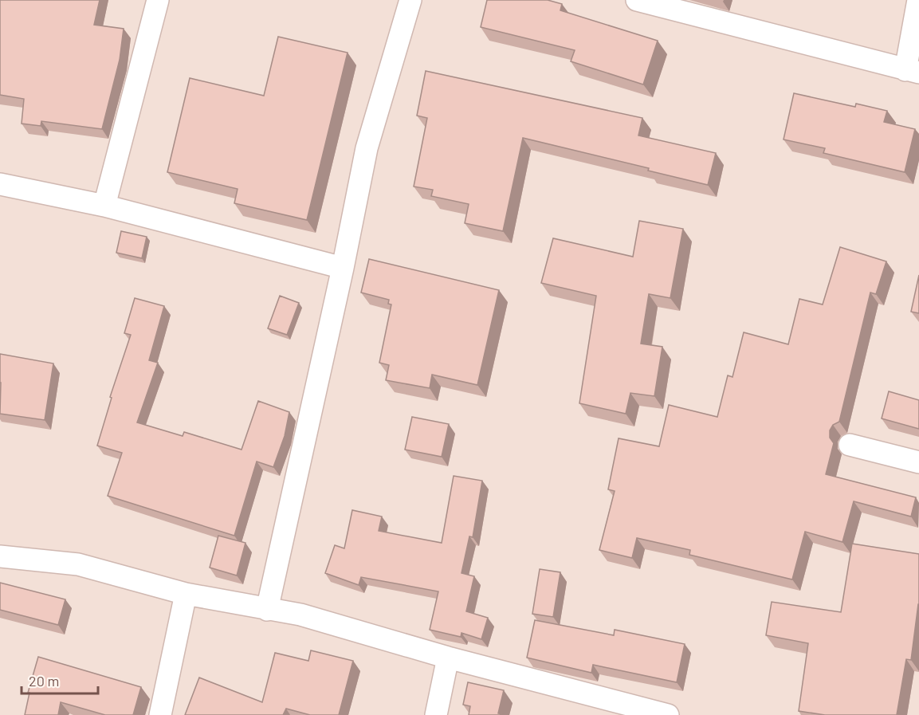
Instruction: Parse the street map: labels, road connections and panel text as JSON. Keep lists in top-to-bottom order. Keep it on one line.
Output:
{"scale_bar":"20 m"}
